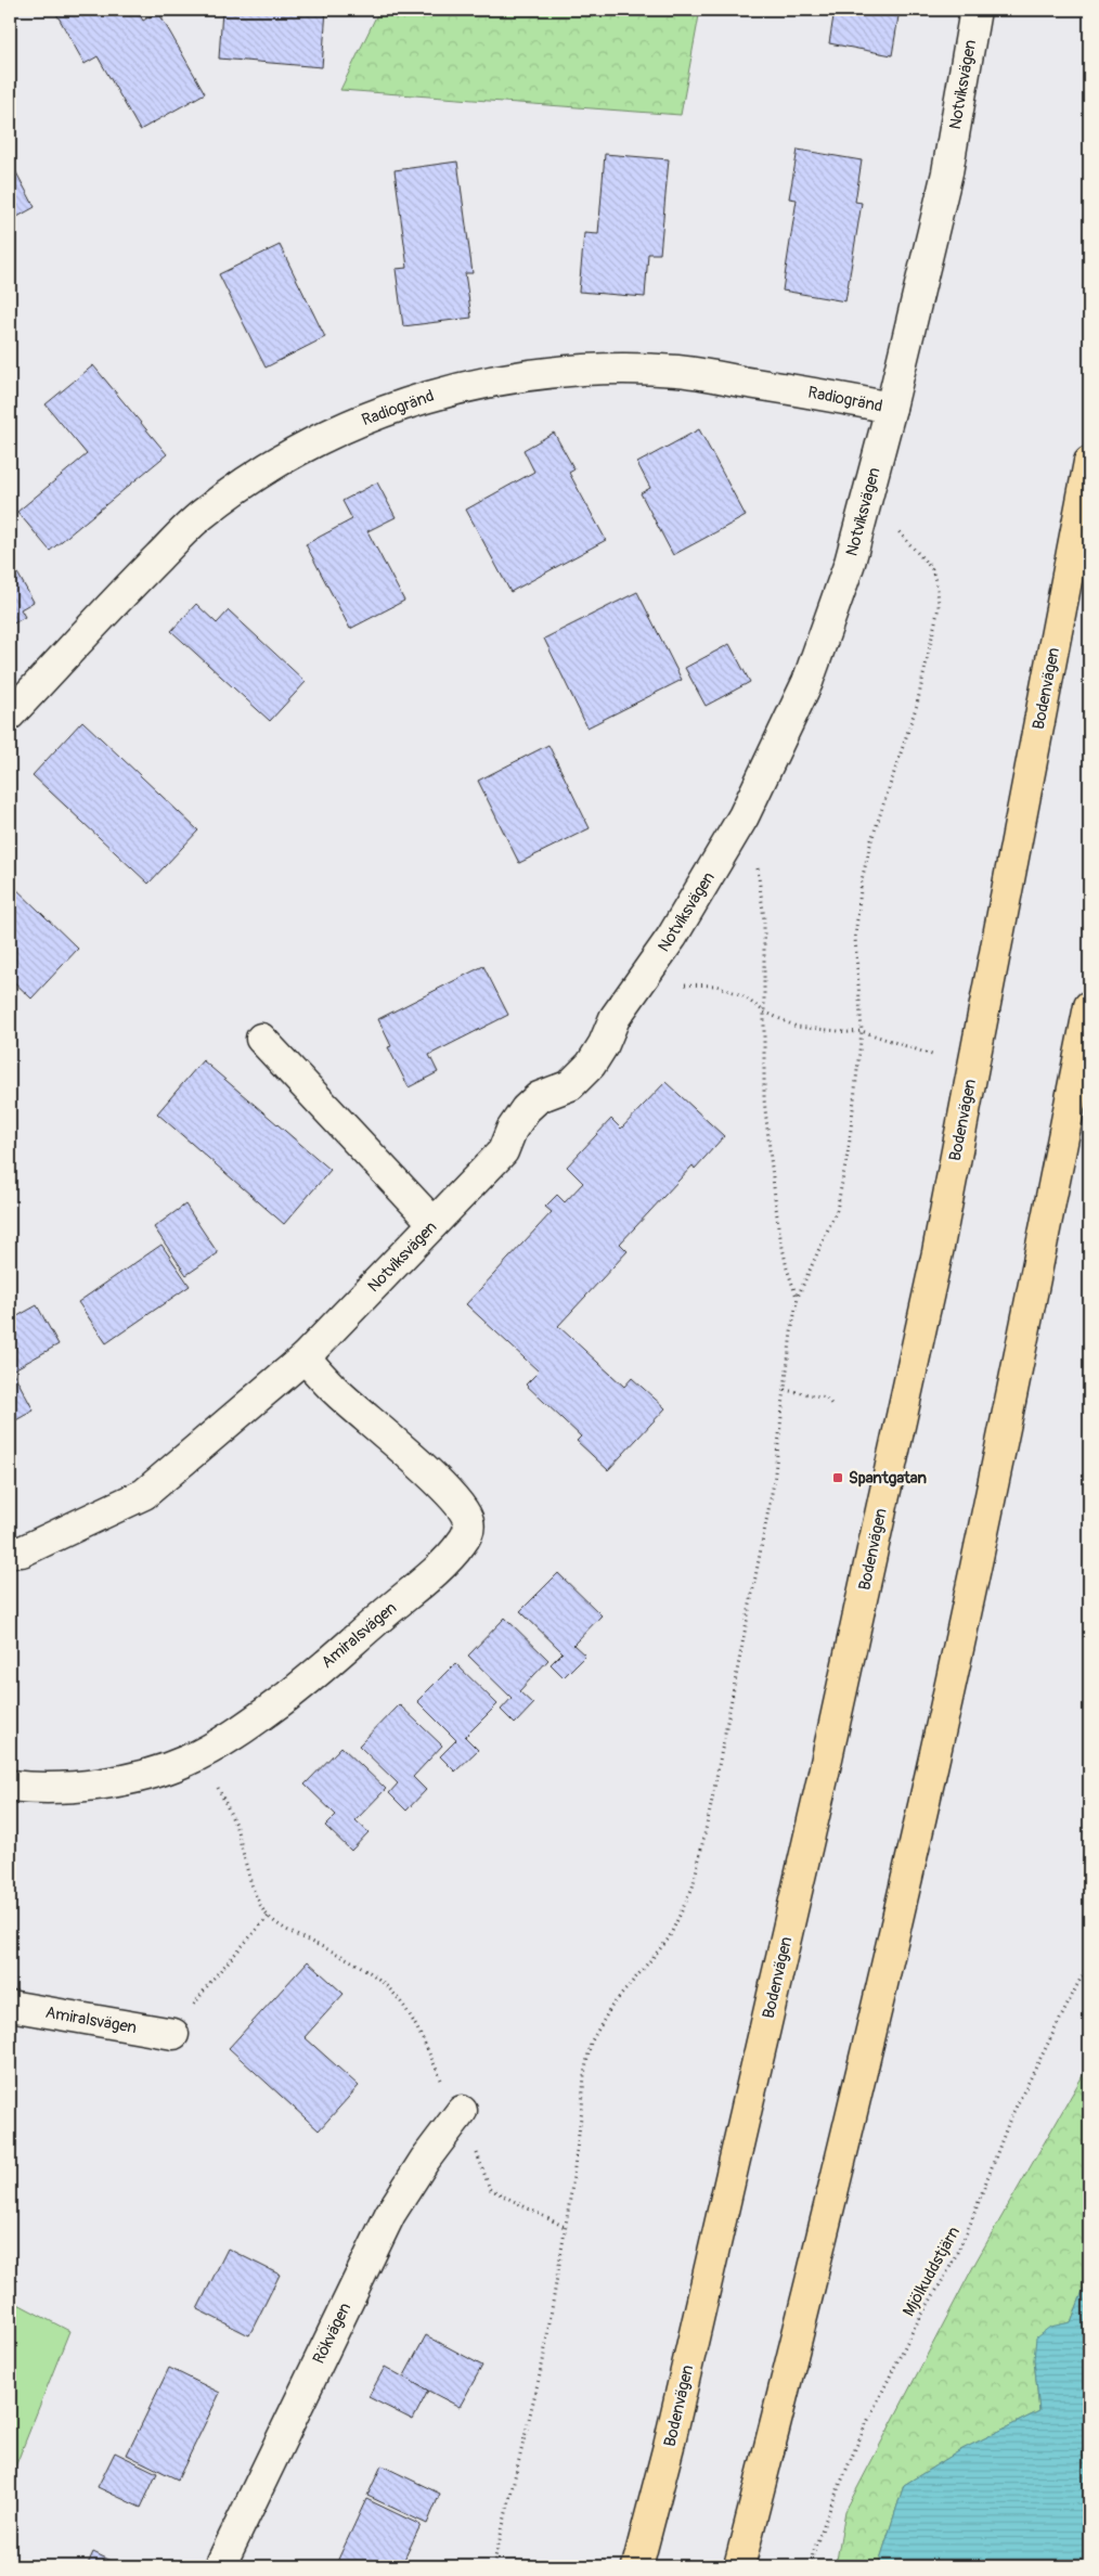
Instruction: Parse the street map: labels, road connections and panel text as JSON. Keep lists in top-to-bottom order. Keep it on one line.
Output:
{"streets":{"main road":["Bodenvägen"],"street":["Notviksvägen","Radiogränd","Amiralsvägen","Rökvägen"],"path":["Mjölkuddstjärn"]},"crossings":[["Notviksvägen","Radiogränd"],["Notviksvägen","Amiralsvägen"]],"places":{"transit":["Spantgatan"]}}
